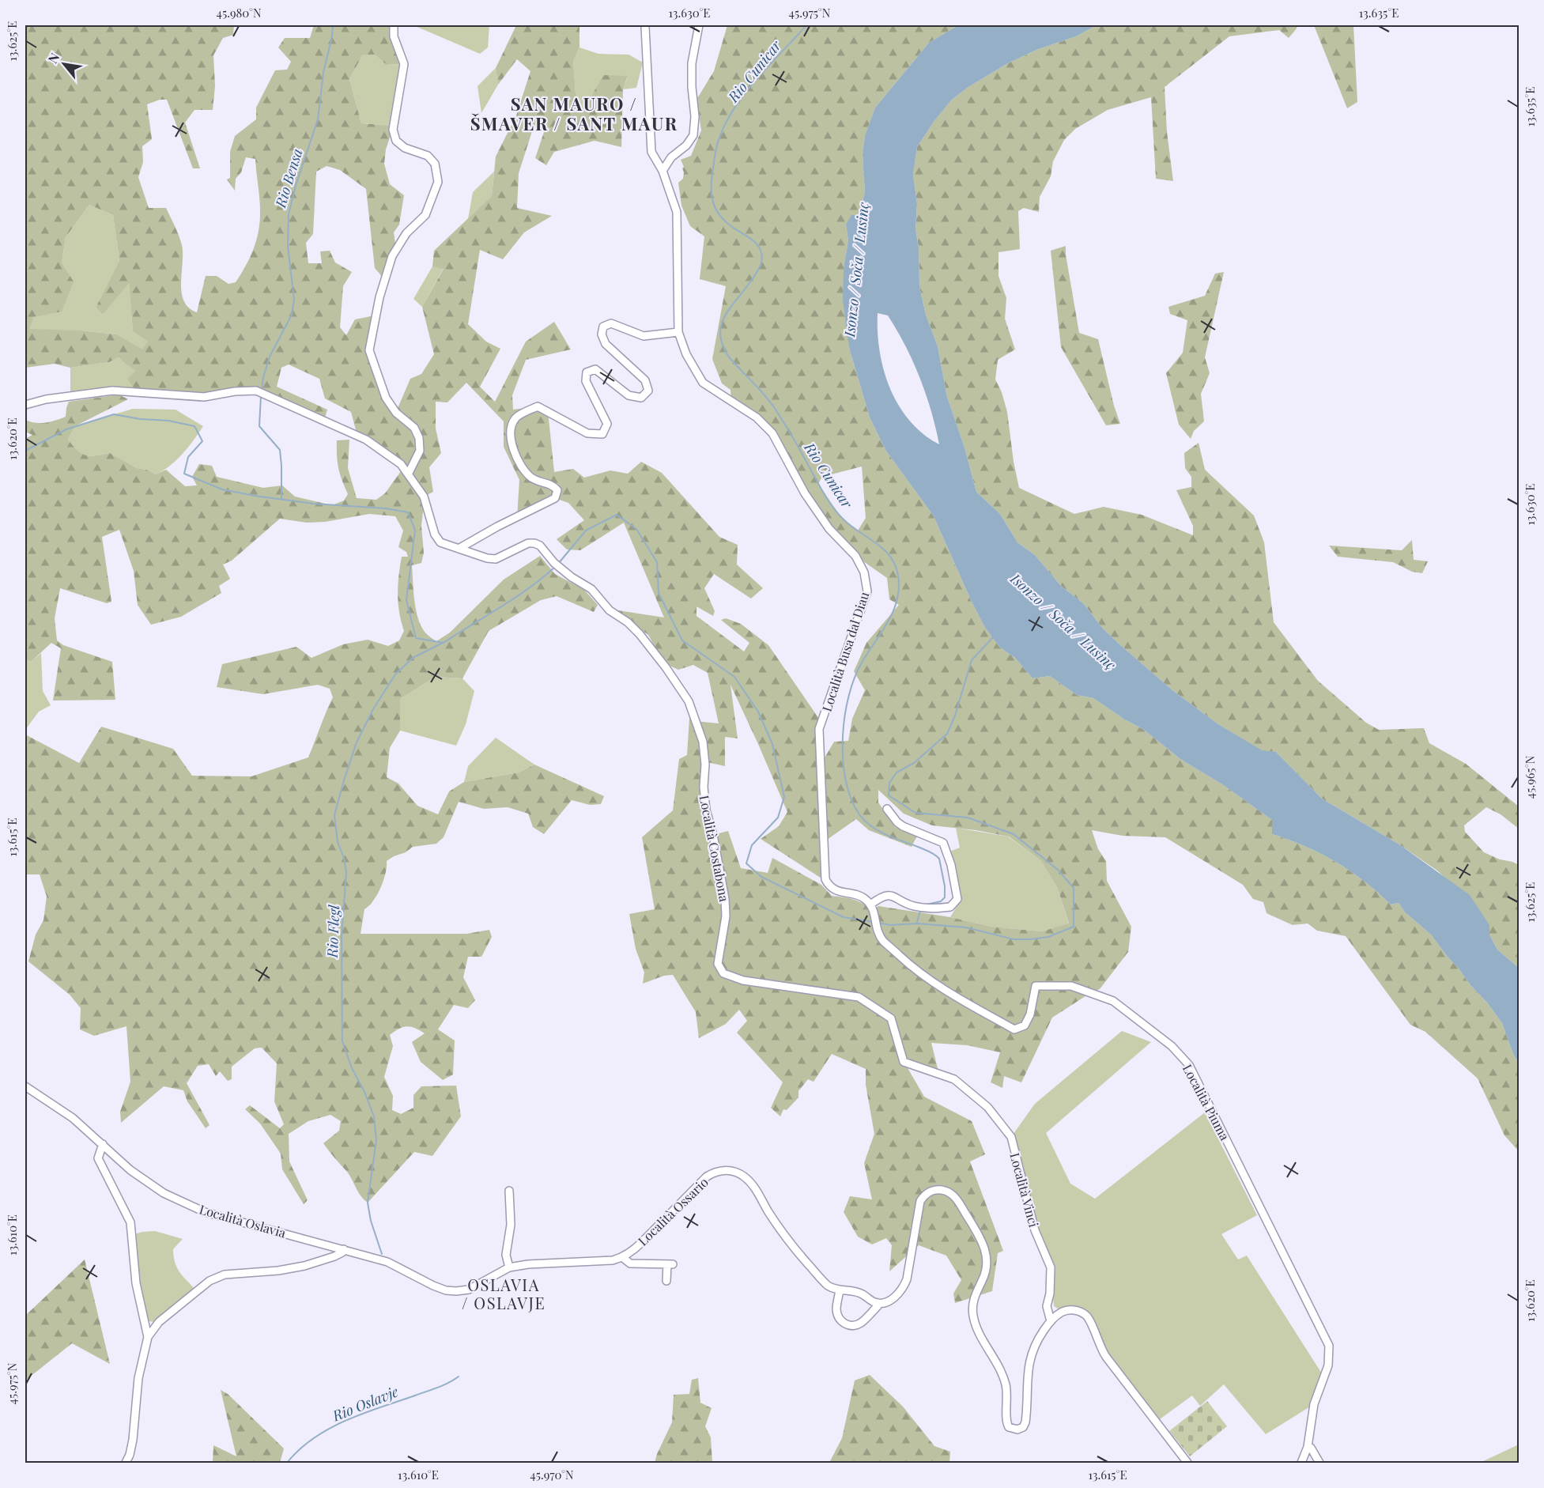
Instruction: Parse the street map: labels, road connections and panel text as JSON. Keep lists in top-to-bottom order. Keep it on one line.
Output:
{"streets":{"street":["Località Busa dal Diau","Località Costabona","Località Piuma","Località Vinci","Località Ossario","Località Oslavia"]},"crossings":[["Località Busa dal Diau","Località Piuma"],["Località Costabona","Località Vinci"],["Località Ossario","Località Oslavia"]],"districts":["SAN MAURO / ŠMAVER / SANT MAUR","OSLAVIA / OSLAVJE"],"water":["Rio Cunicar","Rio Bensa","Isonzo / Soča / Lusinç","Rio Flegl","Rio Oslavje"],"north":"top left","coordinates":["45.980°N","13.630°E","45.975°N","13.635°E","13.625°E","13.620°E","45.965°N","13.615°E","13.610°E","45.970°N"]}
